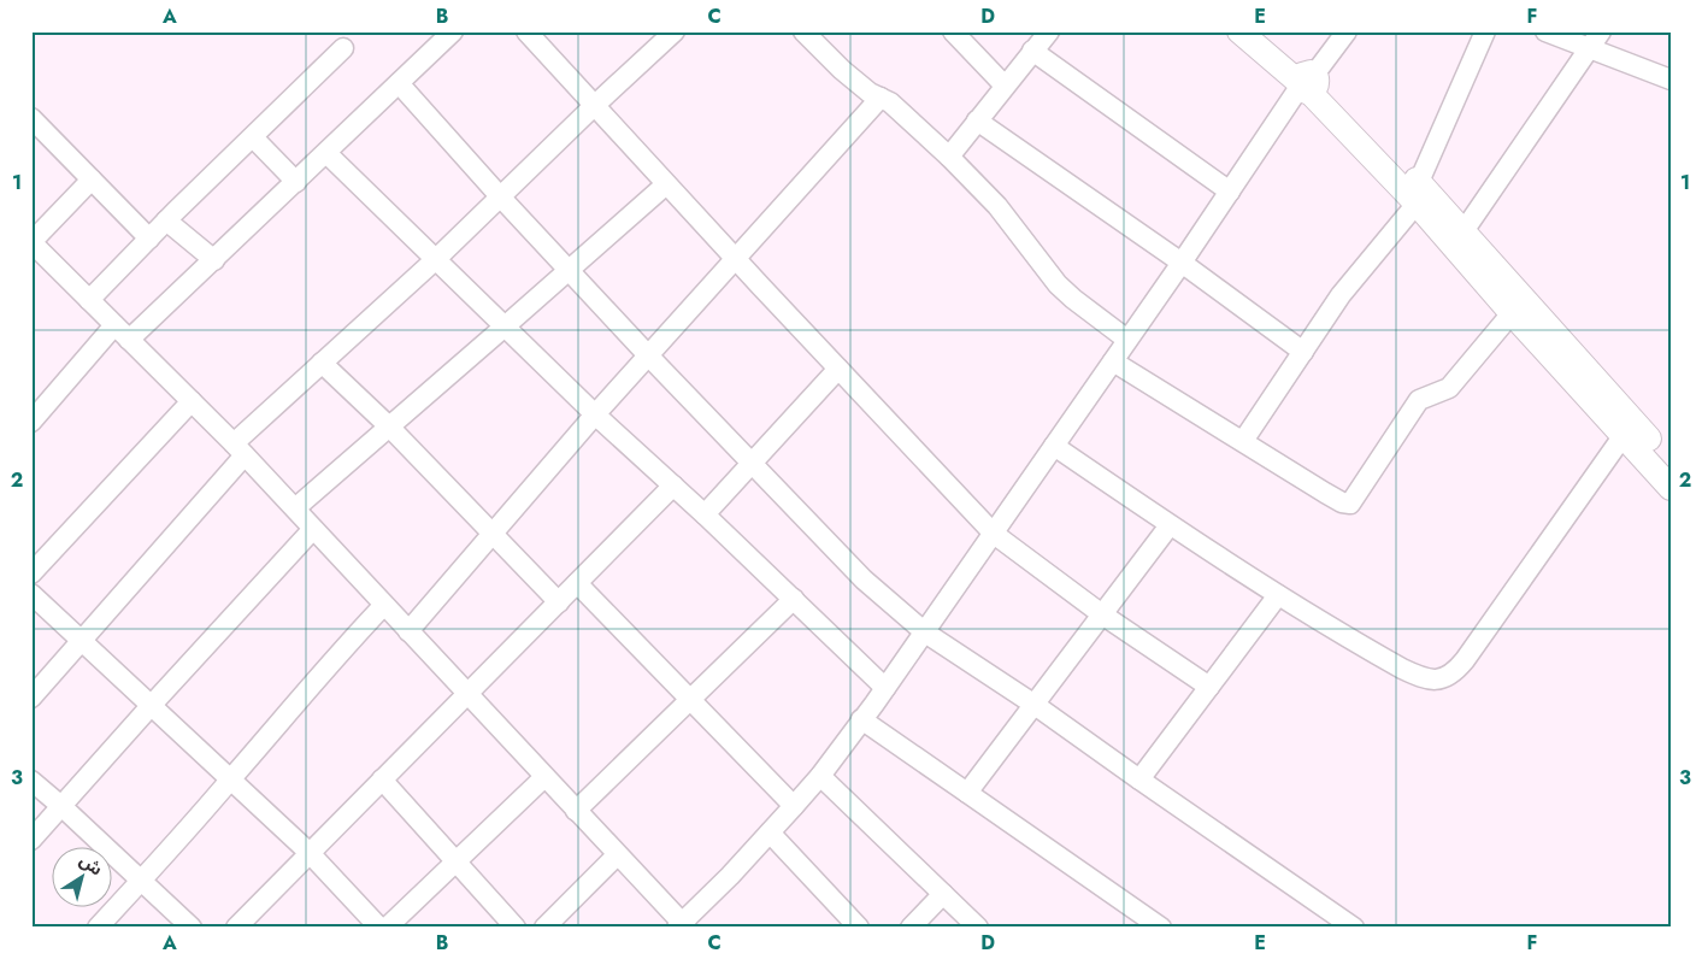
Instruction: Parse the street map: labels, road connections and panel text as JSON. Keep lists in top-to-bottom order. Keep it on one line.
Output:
{"north":"top right","grid":{"columns":["A","B","C","D","E","F"],"rows":["1","2","3"]}}
